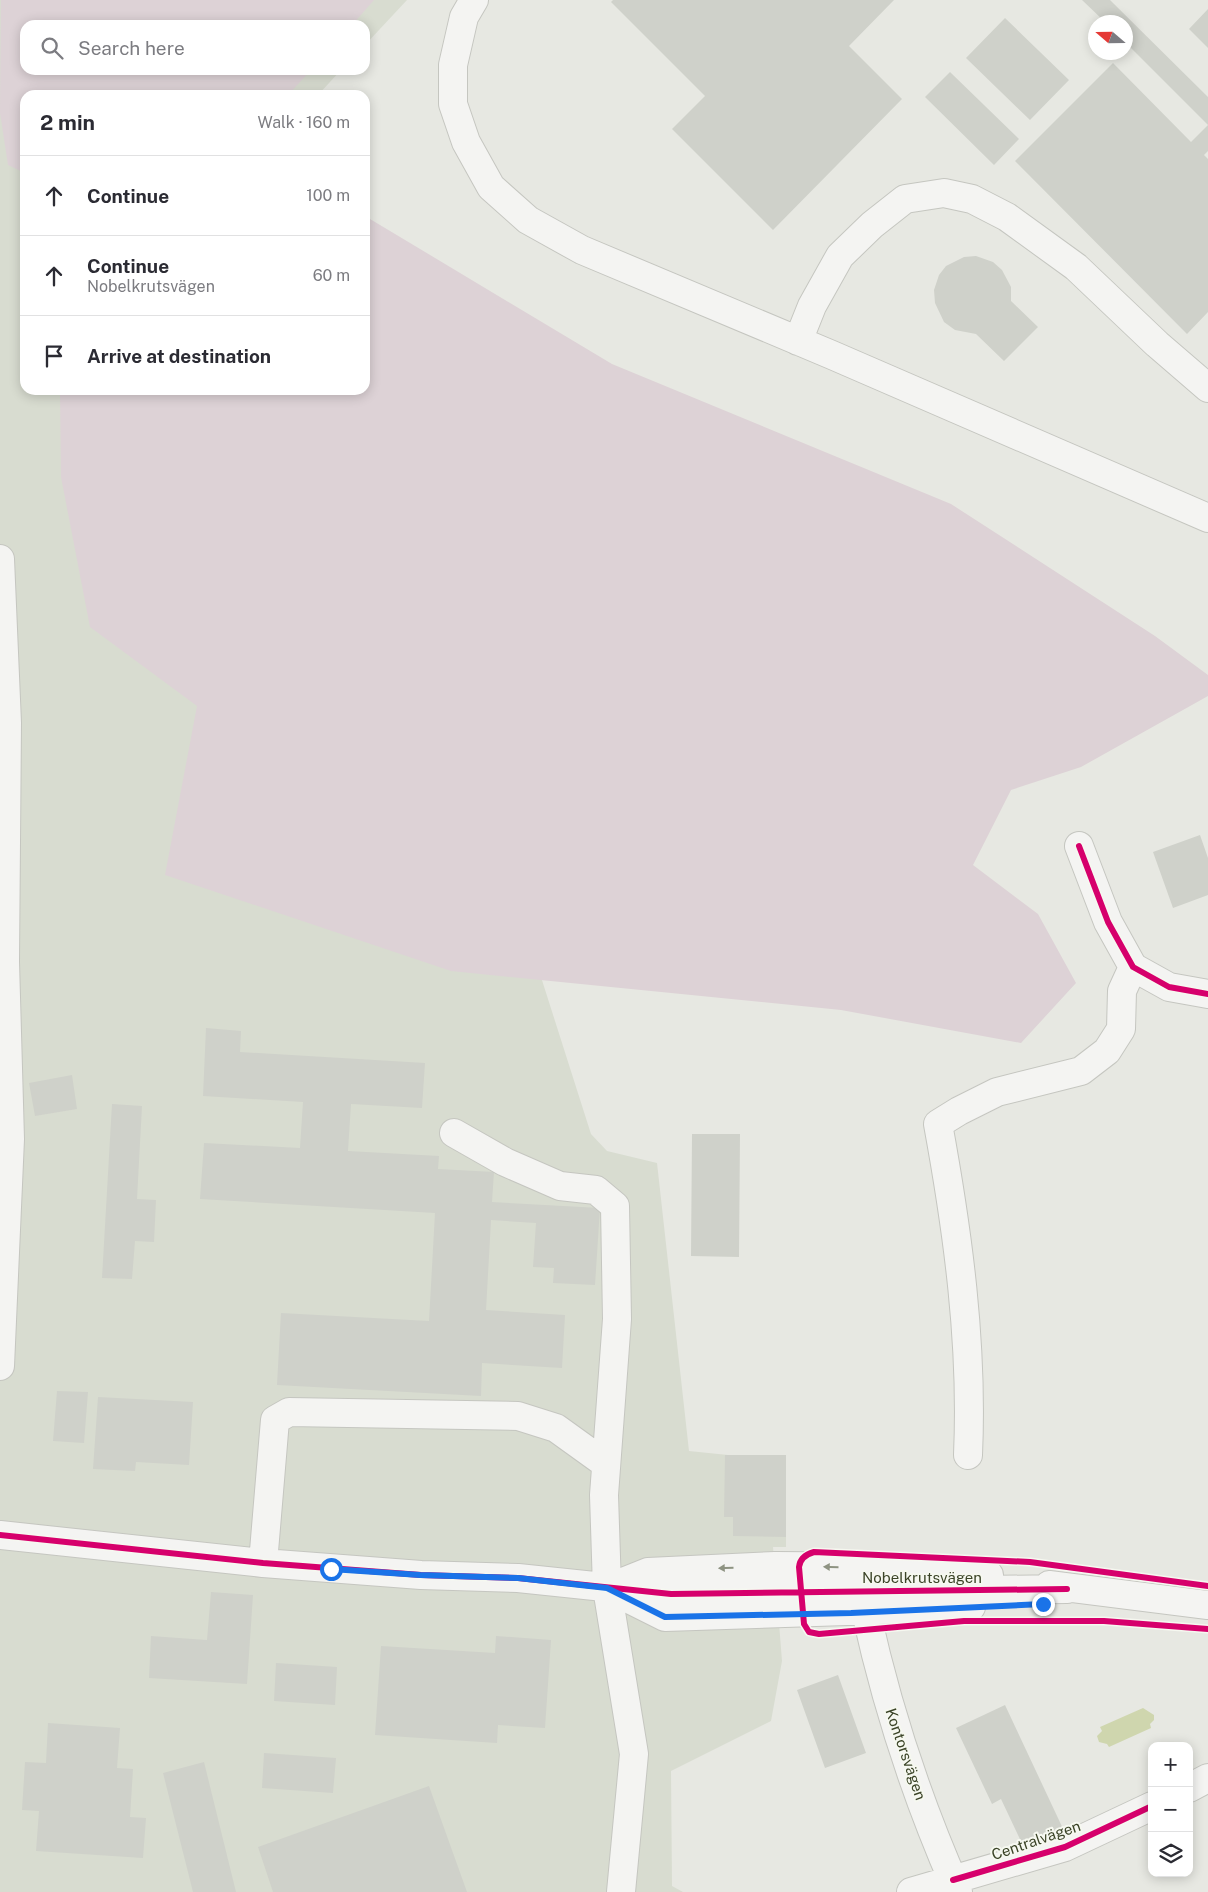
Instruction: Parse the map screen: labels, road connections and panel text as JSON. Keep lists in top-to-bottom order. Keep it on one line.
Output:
{"streets":{"street":["Nobelkrutsvägen","Kontorsvägen","Centralvägen"]},"crossings":[["Nobelkrutsvägen","Kontorsvägen"],["Kontorsvägen","Centralvägen"]],"north":"left","page":{"search":"Search here","heading":["2 min","Walk · 160 m"],"list":[["Continue","100 m"],["Continue","Nobelkrutsvägen","60 m"],"Arrive at destination"],"map_buttons":["+","−"]}}
